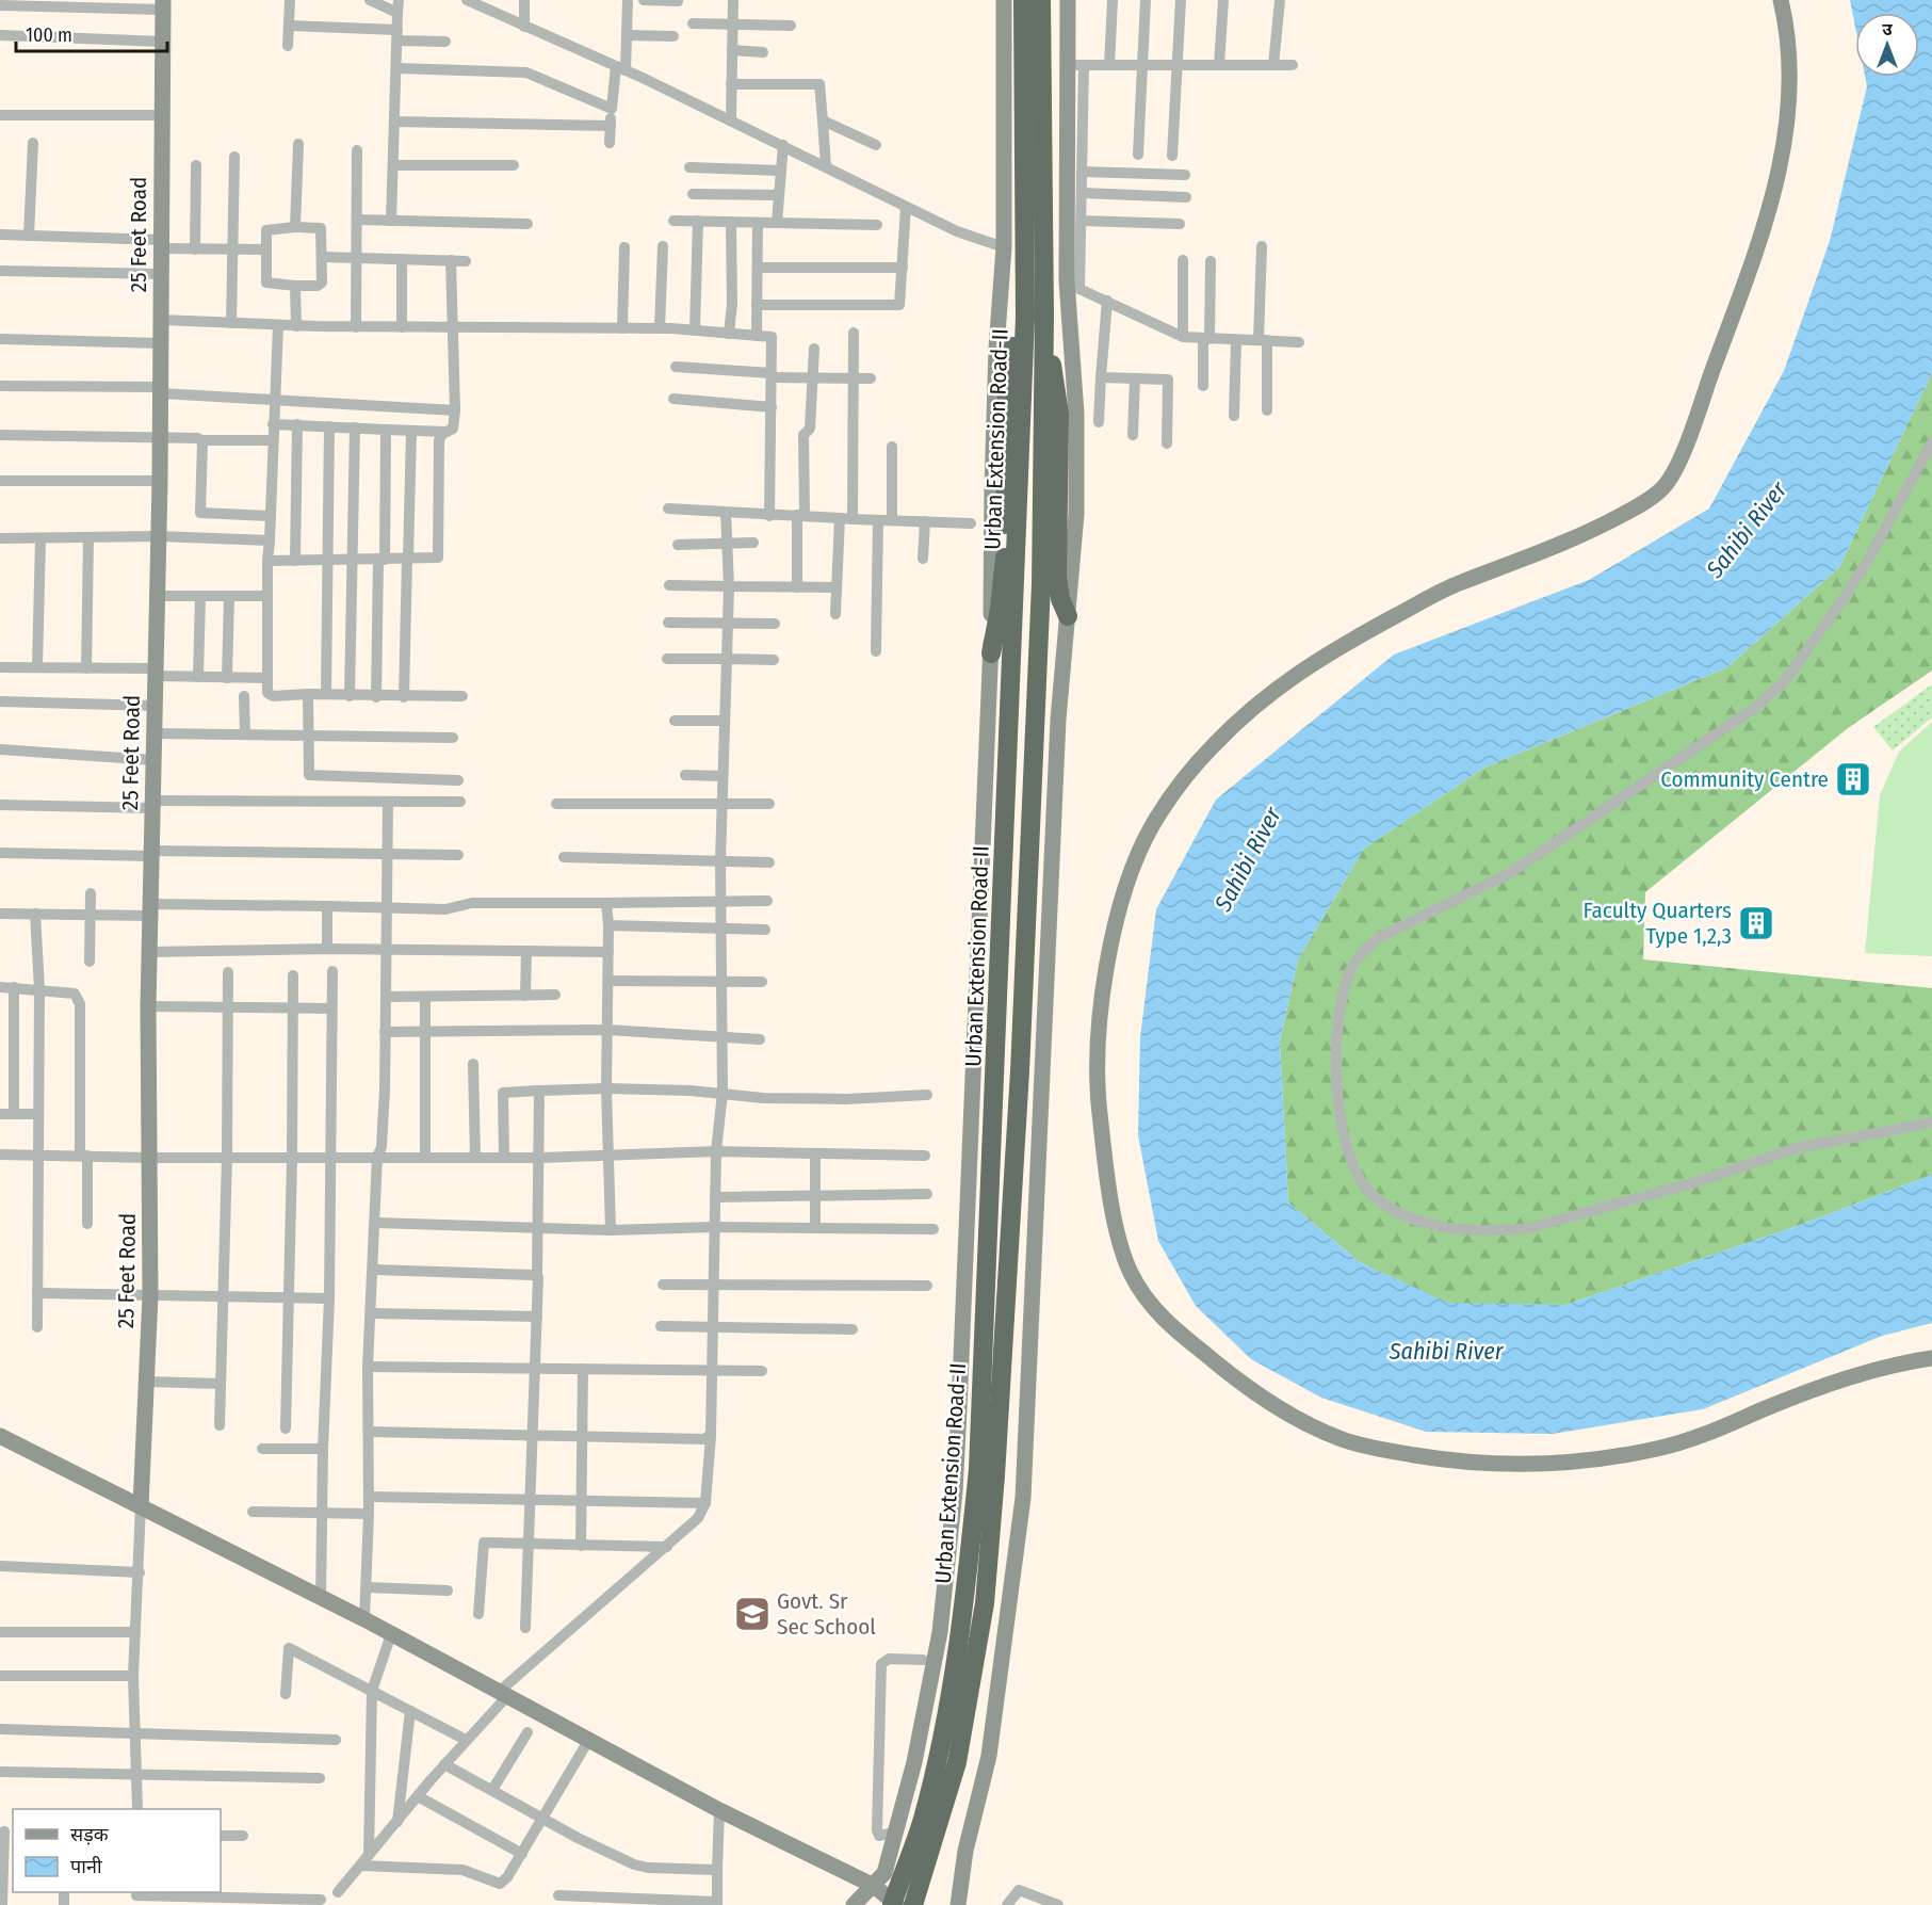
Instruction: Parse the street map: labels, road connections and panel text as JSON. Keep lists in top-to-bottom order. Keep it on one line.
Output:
{"streets":{"highway":["Urban Extension Road-II"],"street":["25 Feet Road"]},"water":["Sahibi River"],"places":{"building":["Community Centre","Faculty Quarters Type 1,2,3"],"school or university":["Govt. Sr Sec School"]},"legend":["सड़क","पानी"],"scale_bar":"100 m","north":"top"}
